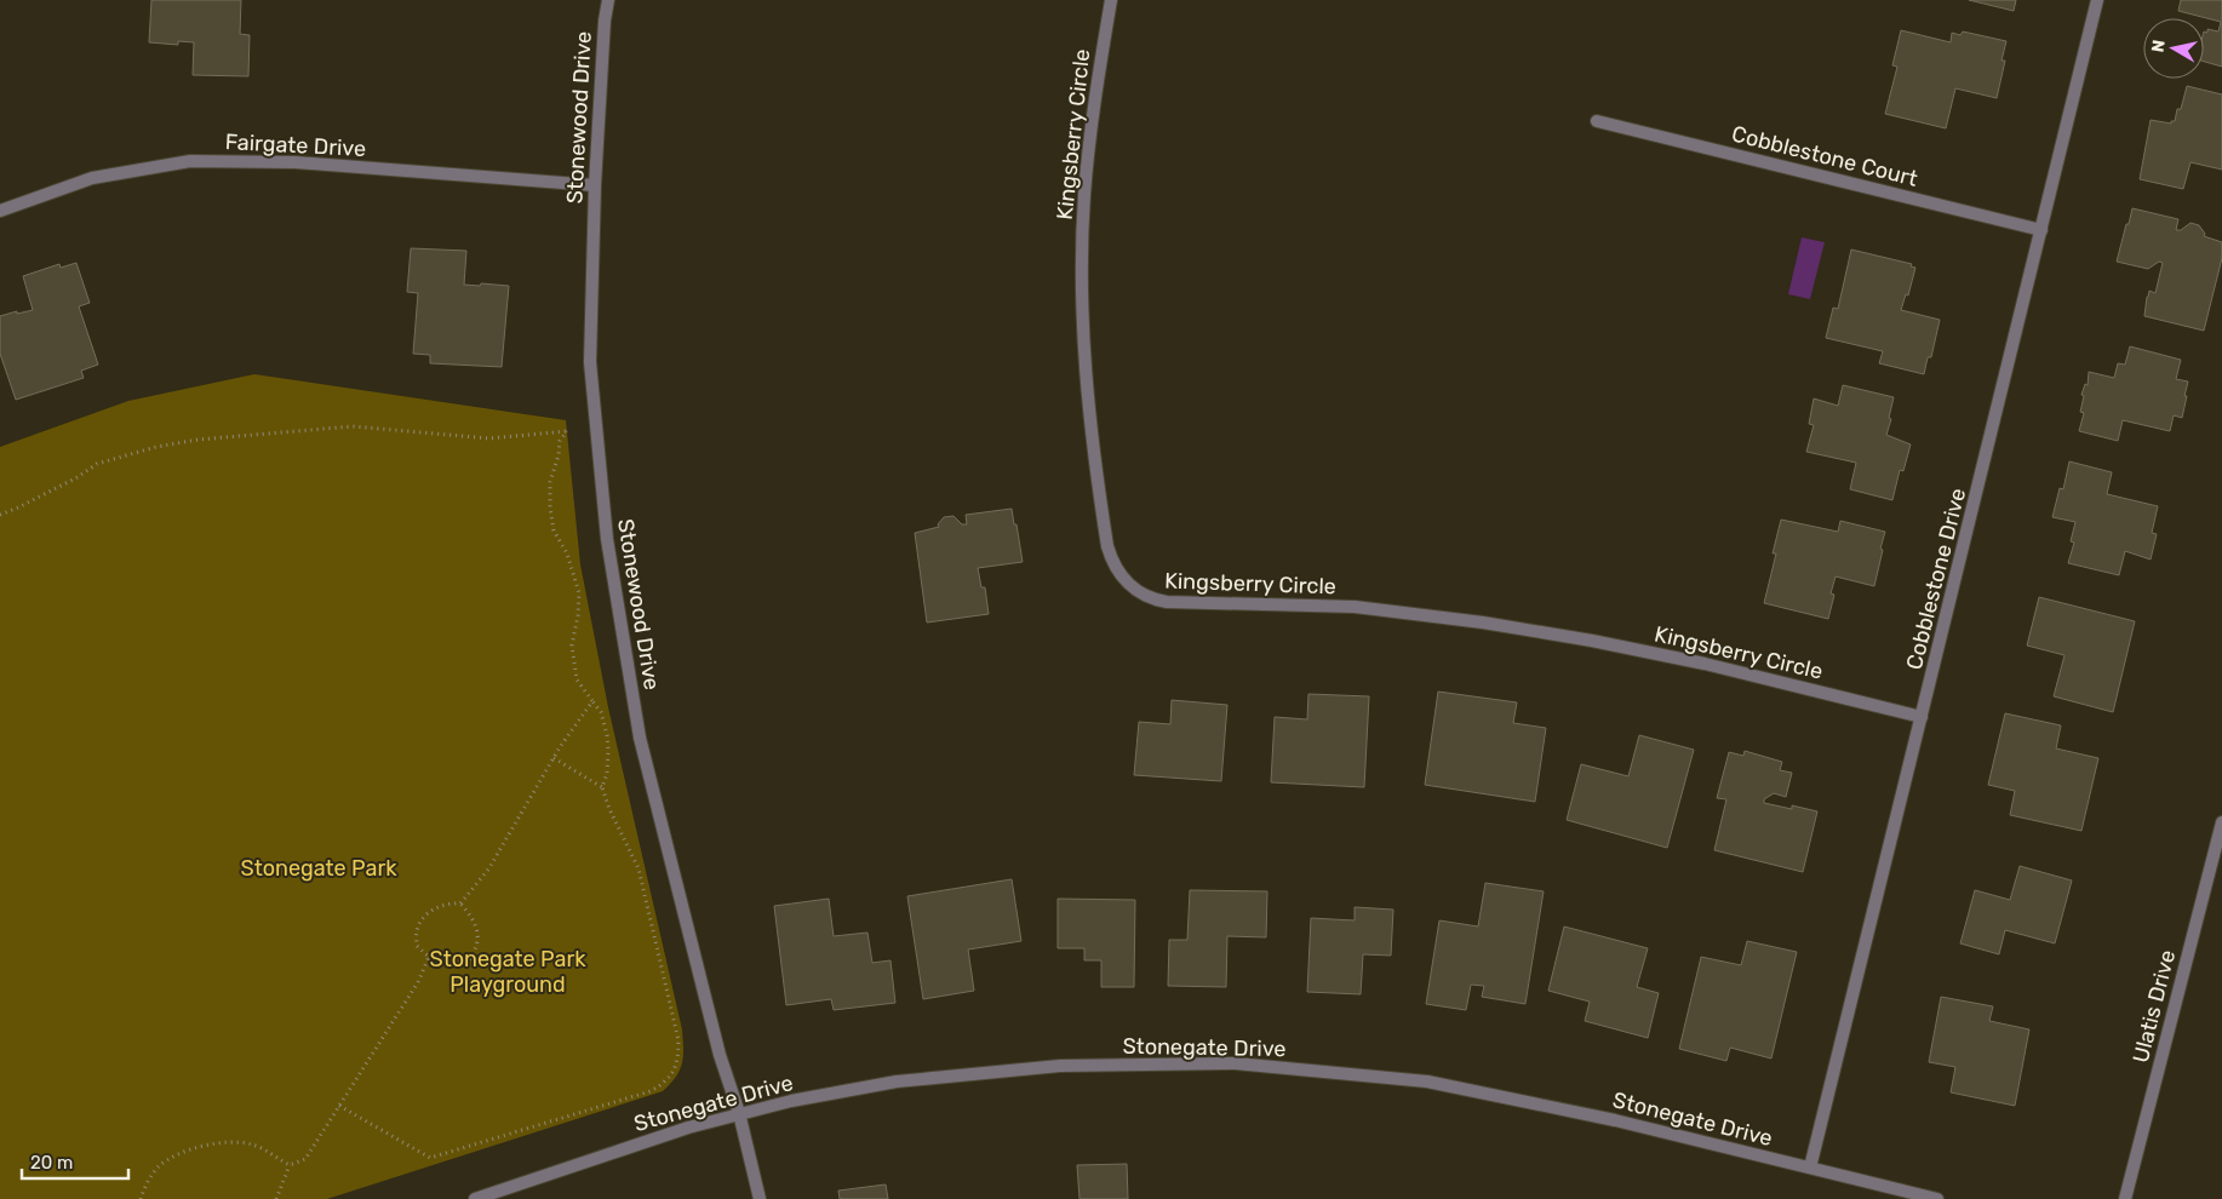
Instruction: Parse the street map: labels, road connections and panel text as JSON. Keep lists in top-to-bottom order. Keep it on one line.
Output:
{"streets":{"street":["Stonewood Drive","Kingsberry Circle","Fairgate Drive","Cobblestone Court","Cobblestone Drive","Ulatis Drive","Stonegate Drive"]},"crossings":[["Stonewood Drive","Fairgate Drive"],["Stonewood Drive","Stonegate Drive"],["Kingsberry Circle","Cobblestone Drive"],["Cobblestone Court","Cobblestone Drive"],["Cobblestone Drive","Stonegate Drive"]],"parks":["Stonegate Park","Stonegate Park Playground"],"scale_bar":"20 m","north":"left"}
